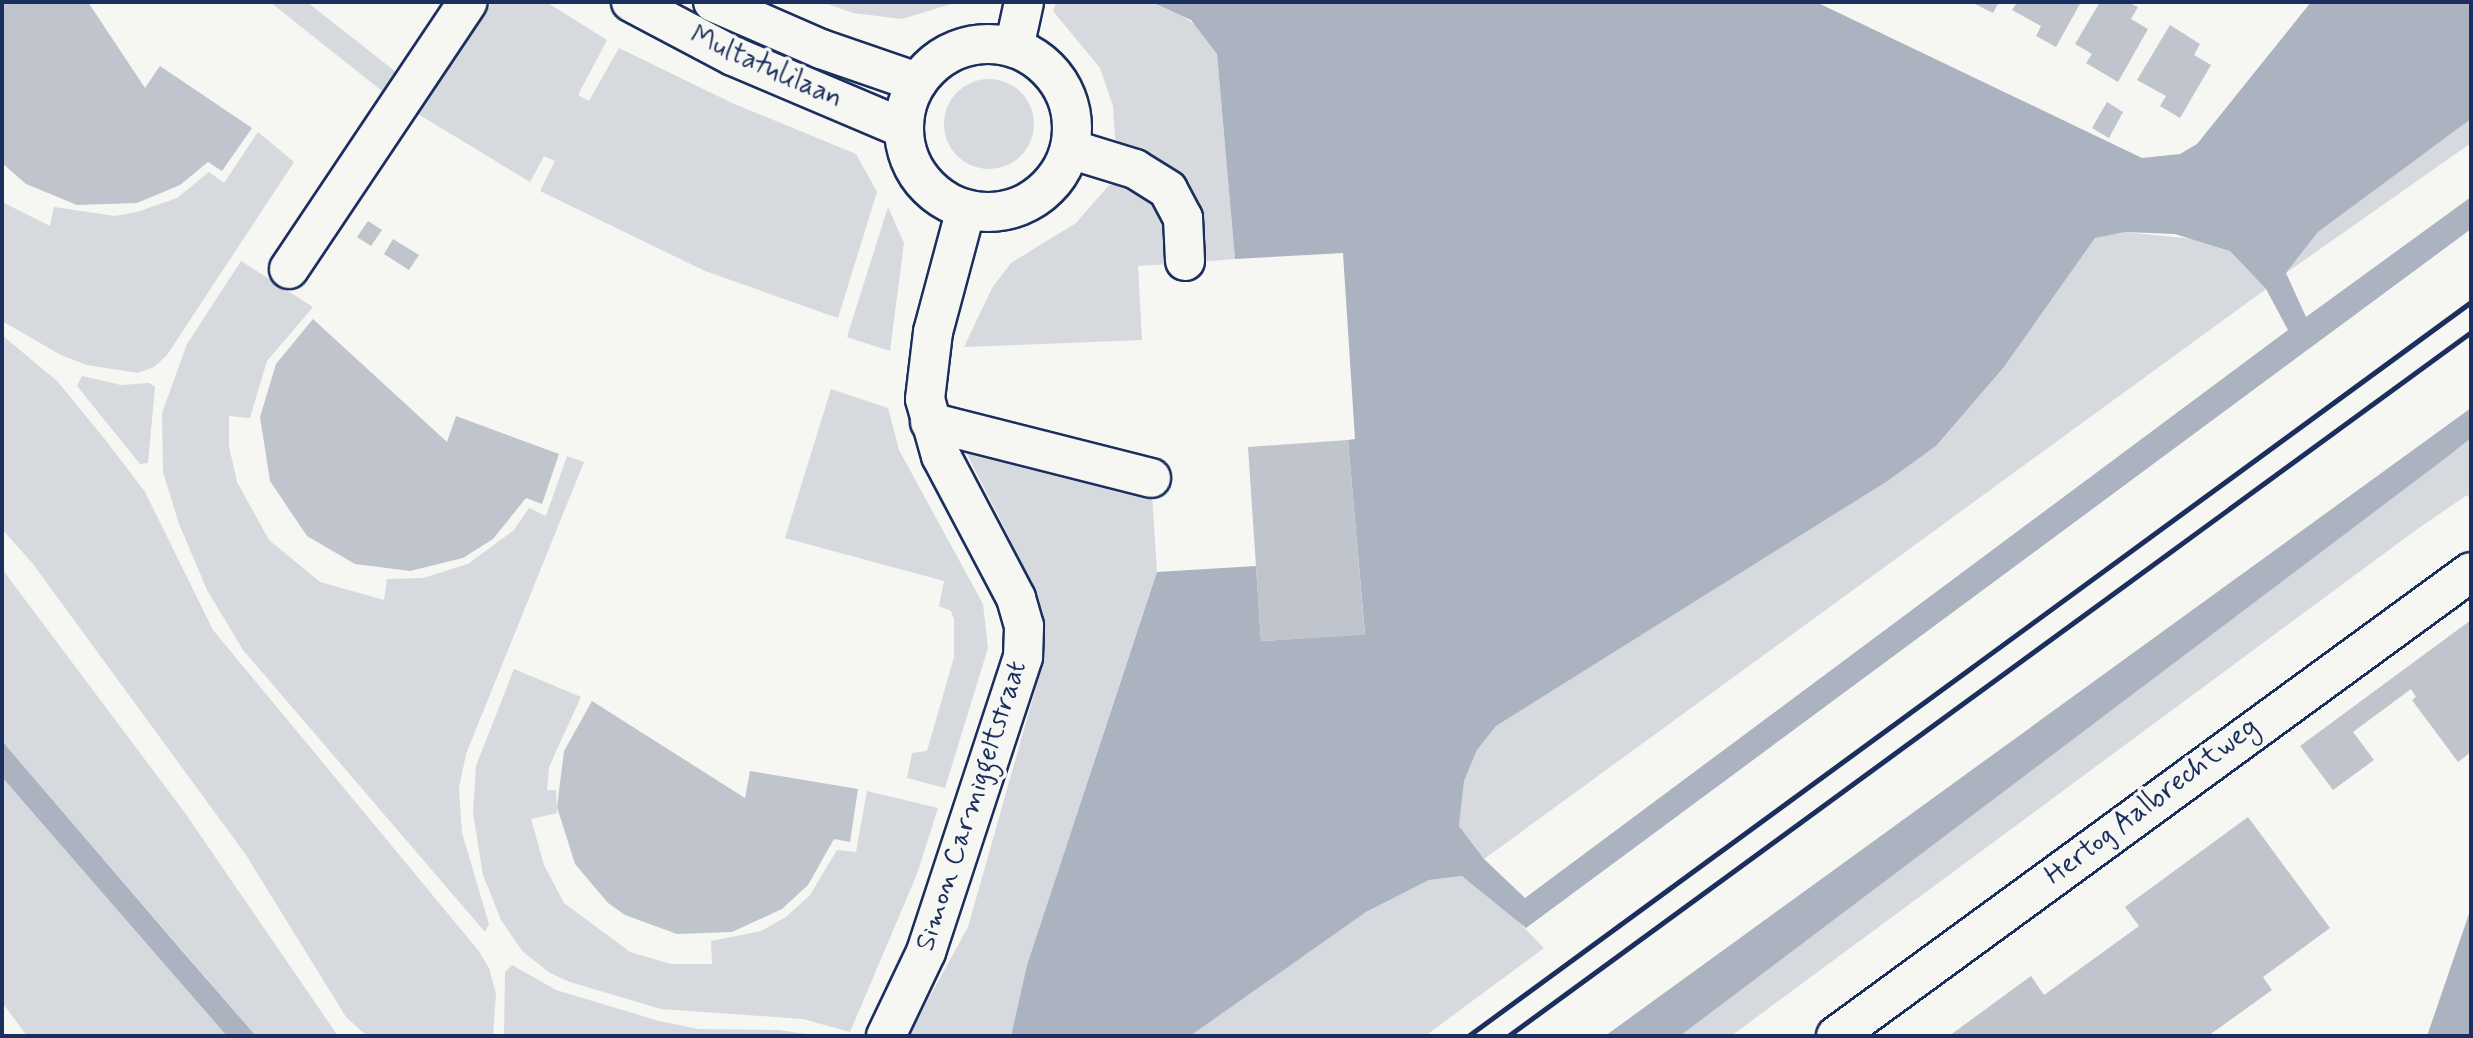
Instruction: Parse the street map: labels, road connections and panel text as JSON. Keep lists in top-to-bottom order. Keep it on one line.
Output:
{"streets":{"street":["Multatulilaan","Hertog Aalbrechtweg","Simon Carmiggeltstraat"]},"crossings":[["Multatulilaan","Simon Carmiggeltstraat"]]}
